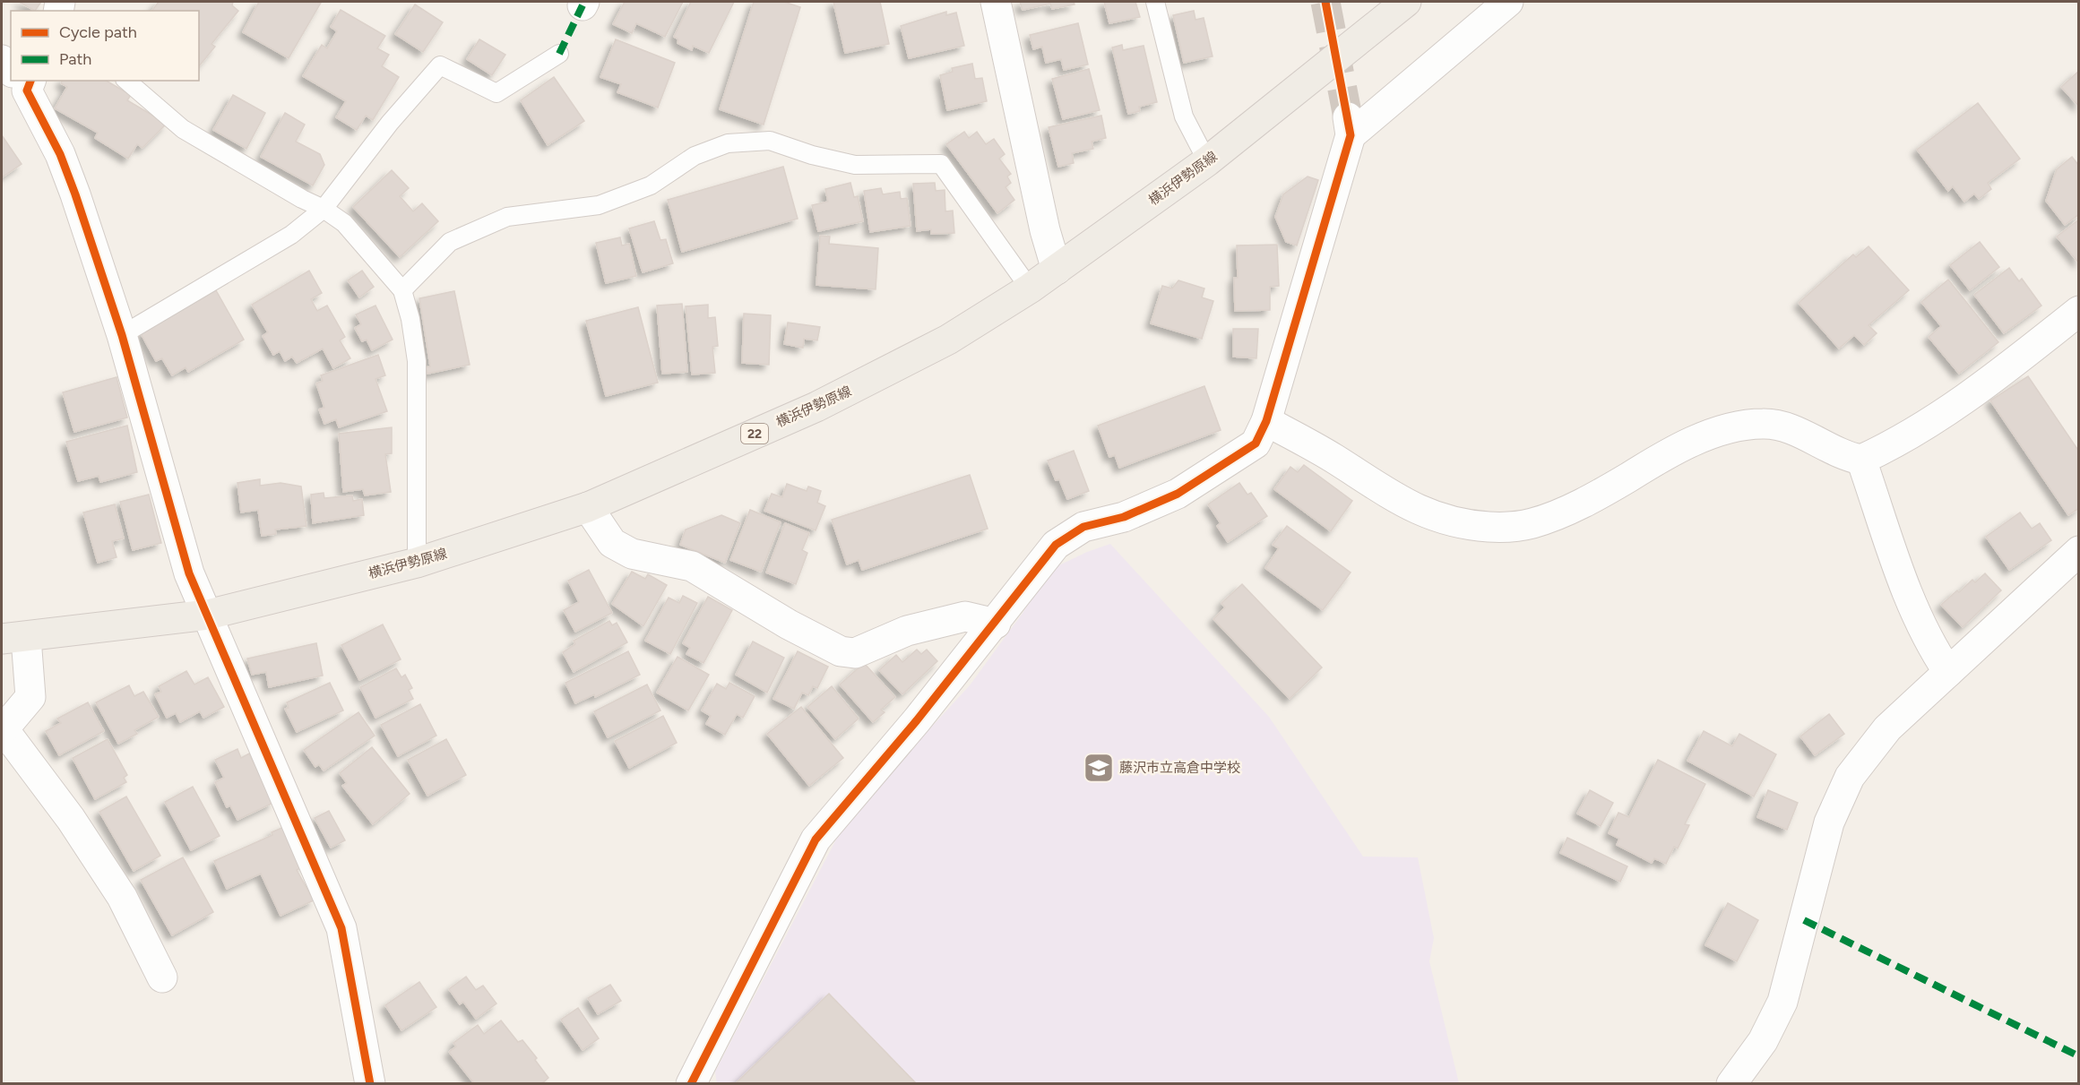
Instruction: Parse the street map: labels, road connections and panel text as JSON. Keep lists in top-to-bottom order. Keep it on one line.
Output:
{"streets":{"main road":["横浜伊勢原線","22"]},"places":{"school or university":["藤沢市立高倉中学校"]},"legend":["Cycle path","Path"]}
